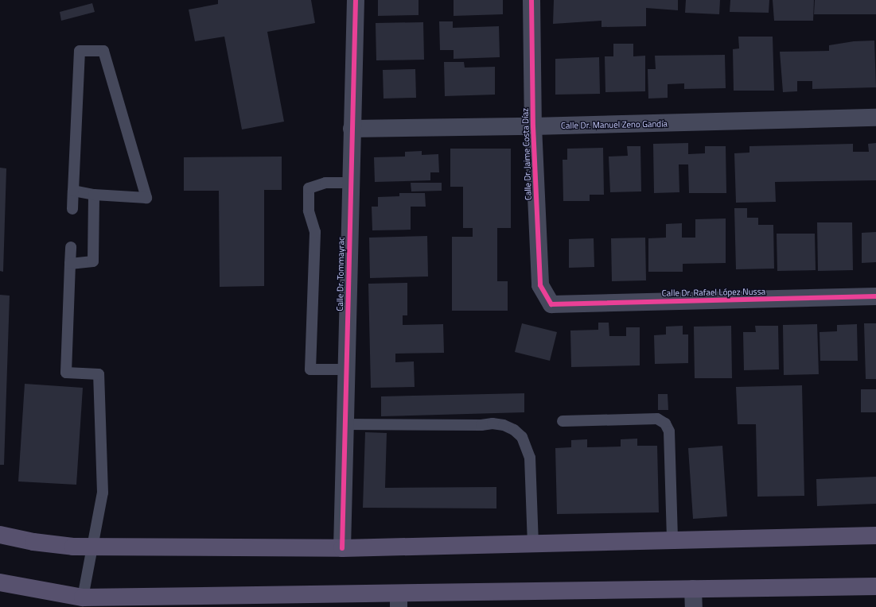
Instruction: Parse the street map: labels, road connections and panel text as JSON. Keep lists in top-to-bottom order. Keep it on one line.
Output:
{"streets":{"street":["Calle Dr. Manuel Zeno Gandía","Calle Dr. Jaime Costa Díaz","Calle Dr. Tommayrac","Calle Dr. Rafael López Nussa"]},"crossings":[["Calle Dr. Manuel Zeno Gandía","Calle Dr. Jaime Costa Díaz"],["Calle Dr. Manuel Zeno Gandía","Calle Dr. Tommayrac"],["Calle Dr. Jaime Costa Díaz","Calle Dr. Rafael López Nussa"]]}
